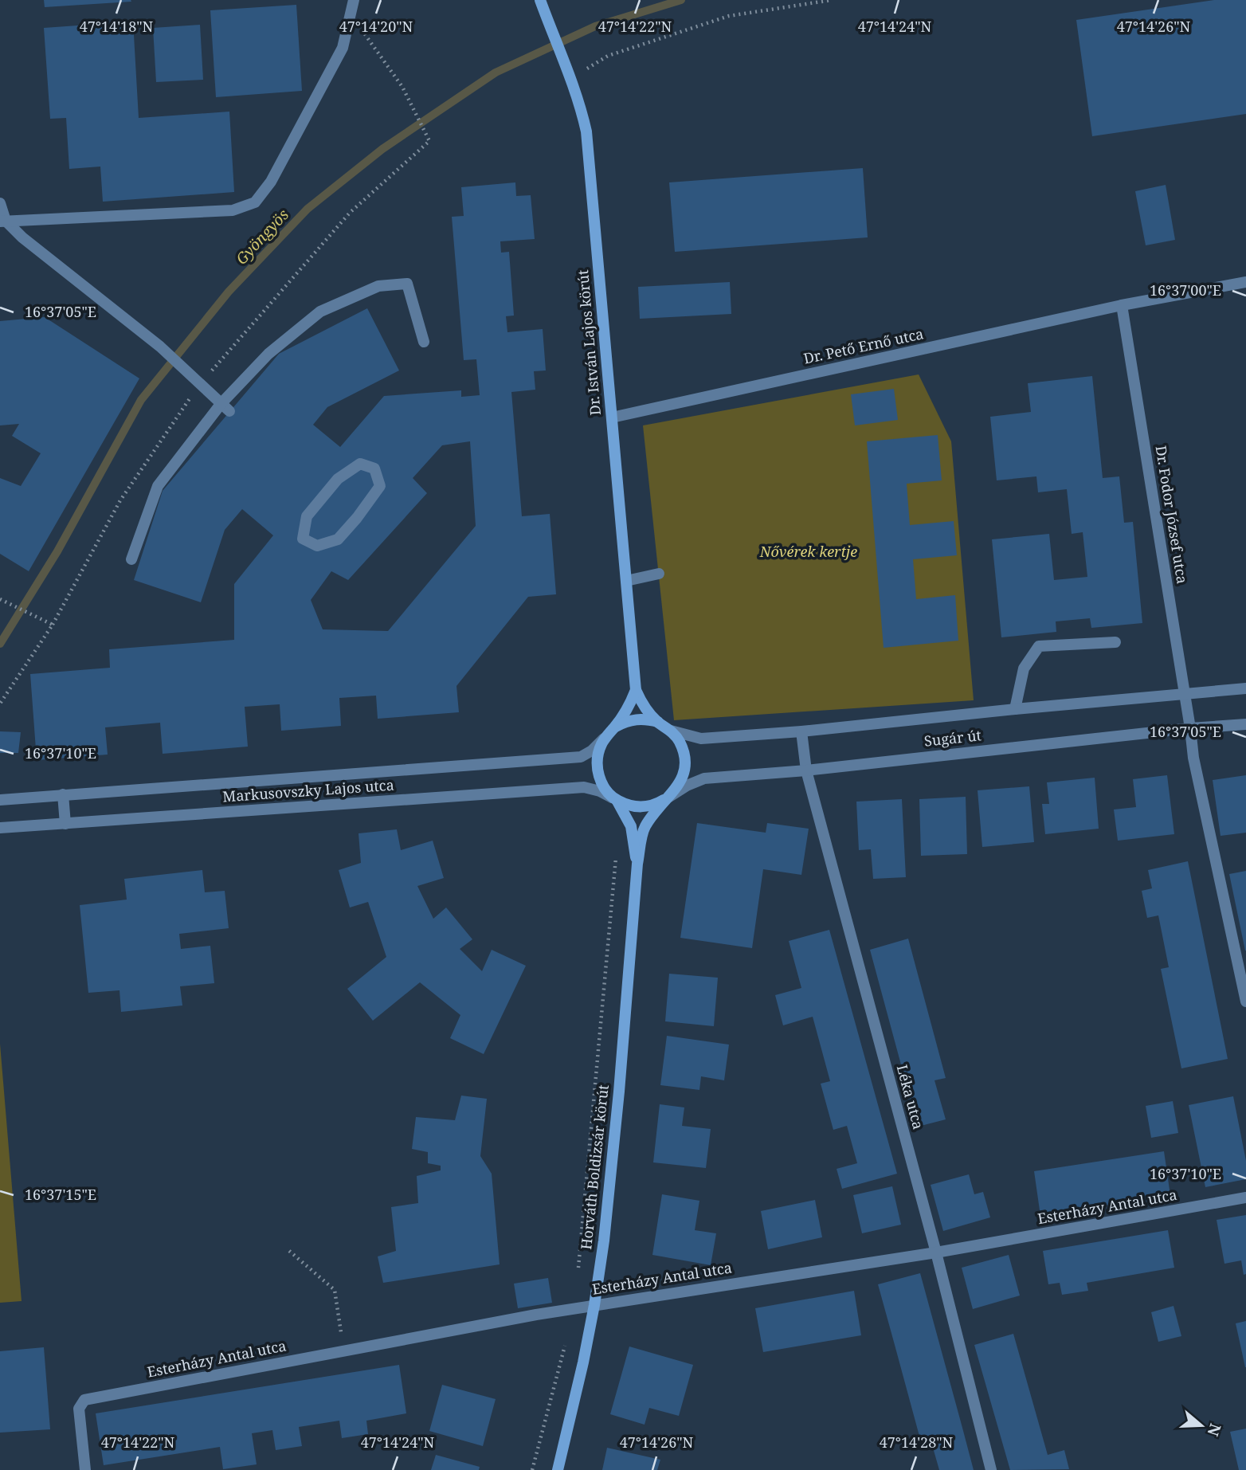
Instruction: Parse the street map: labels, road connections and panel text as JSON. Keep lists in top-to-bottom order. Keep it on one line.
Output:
{"streets":{"street":["Dr. István Lajos körút","Dr. Pető Ernő utca","Dr. Fodor József utca","Sugár út","Markusovszky Lajos utca","Léka utca","Horváth Boldizsár körút","Esterházy Antal utca"]},"crossings":[["Dr. István Lajos körút","Dr. Pető Ernő utca"],["Dr. István Lajos körút","Sugár út"],["Dr. István Lajos körút","Markusovszky Lajos utca"],["Dr. István Lajos körút","Horváth Boldizsár körút"],["Dr. Pető Ernő utca","Dr. Fodor József utca"],["Dr. Fodor József utca","Sugár út"],["Sugár út","Markusovszky Lajos utca"],["Sugár út","Léka utca"],["Léka utca","Esterházy Antal utca"],["Horváth Boldizsár körút","Esterházy Antal utca"]],"water":["Gyöngyös"],"parks":["Nővérek kertje"],"north":"right","coordinates":["47°14'18\"N","47°14'20\"N","47°14'22\"N","47°14'24\"N","47°14'26\"N","16°37'00\"E","16°37'05\"E","16°37'10\"E","16°37'15\"E","47°14'28\"N"]}
